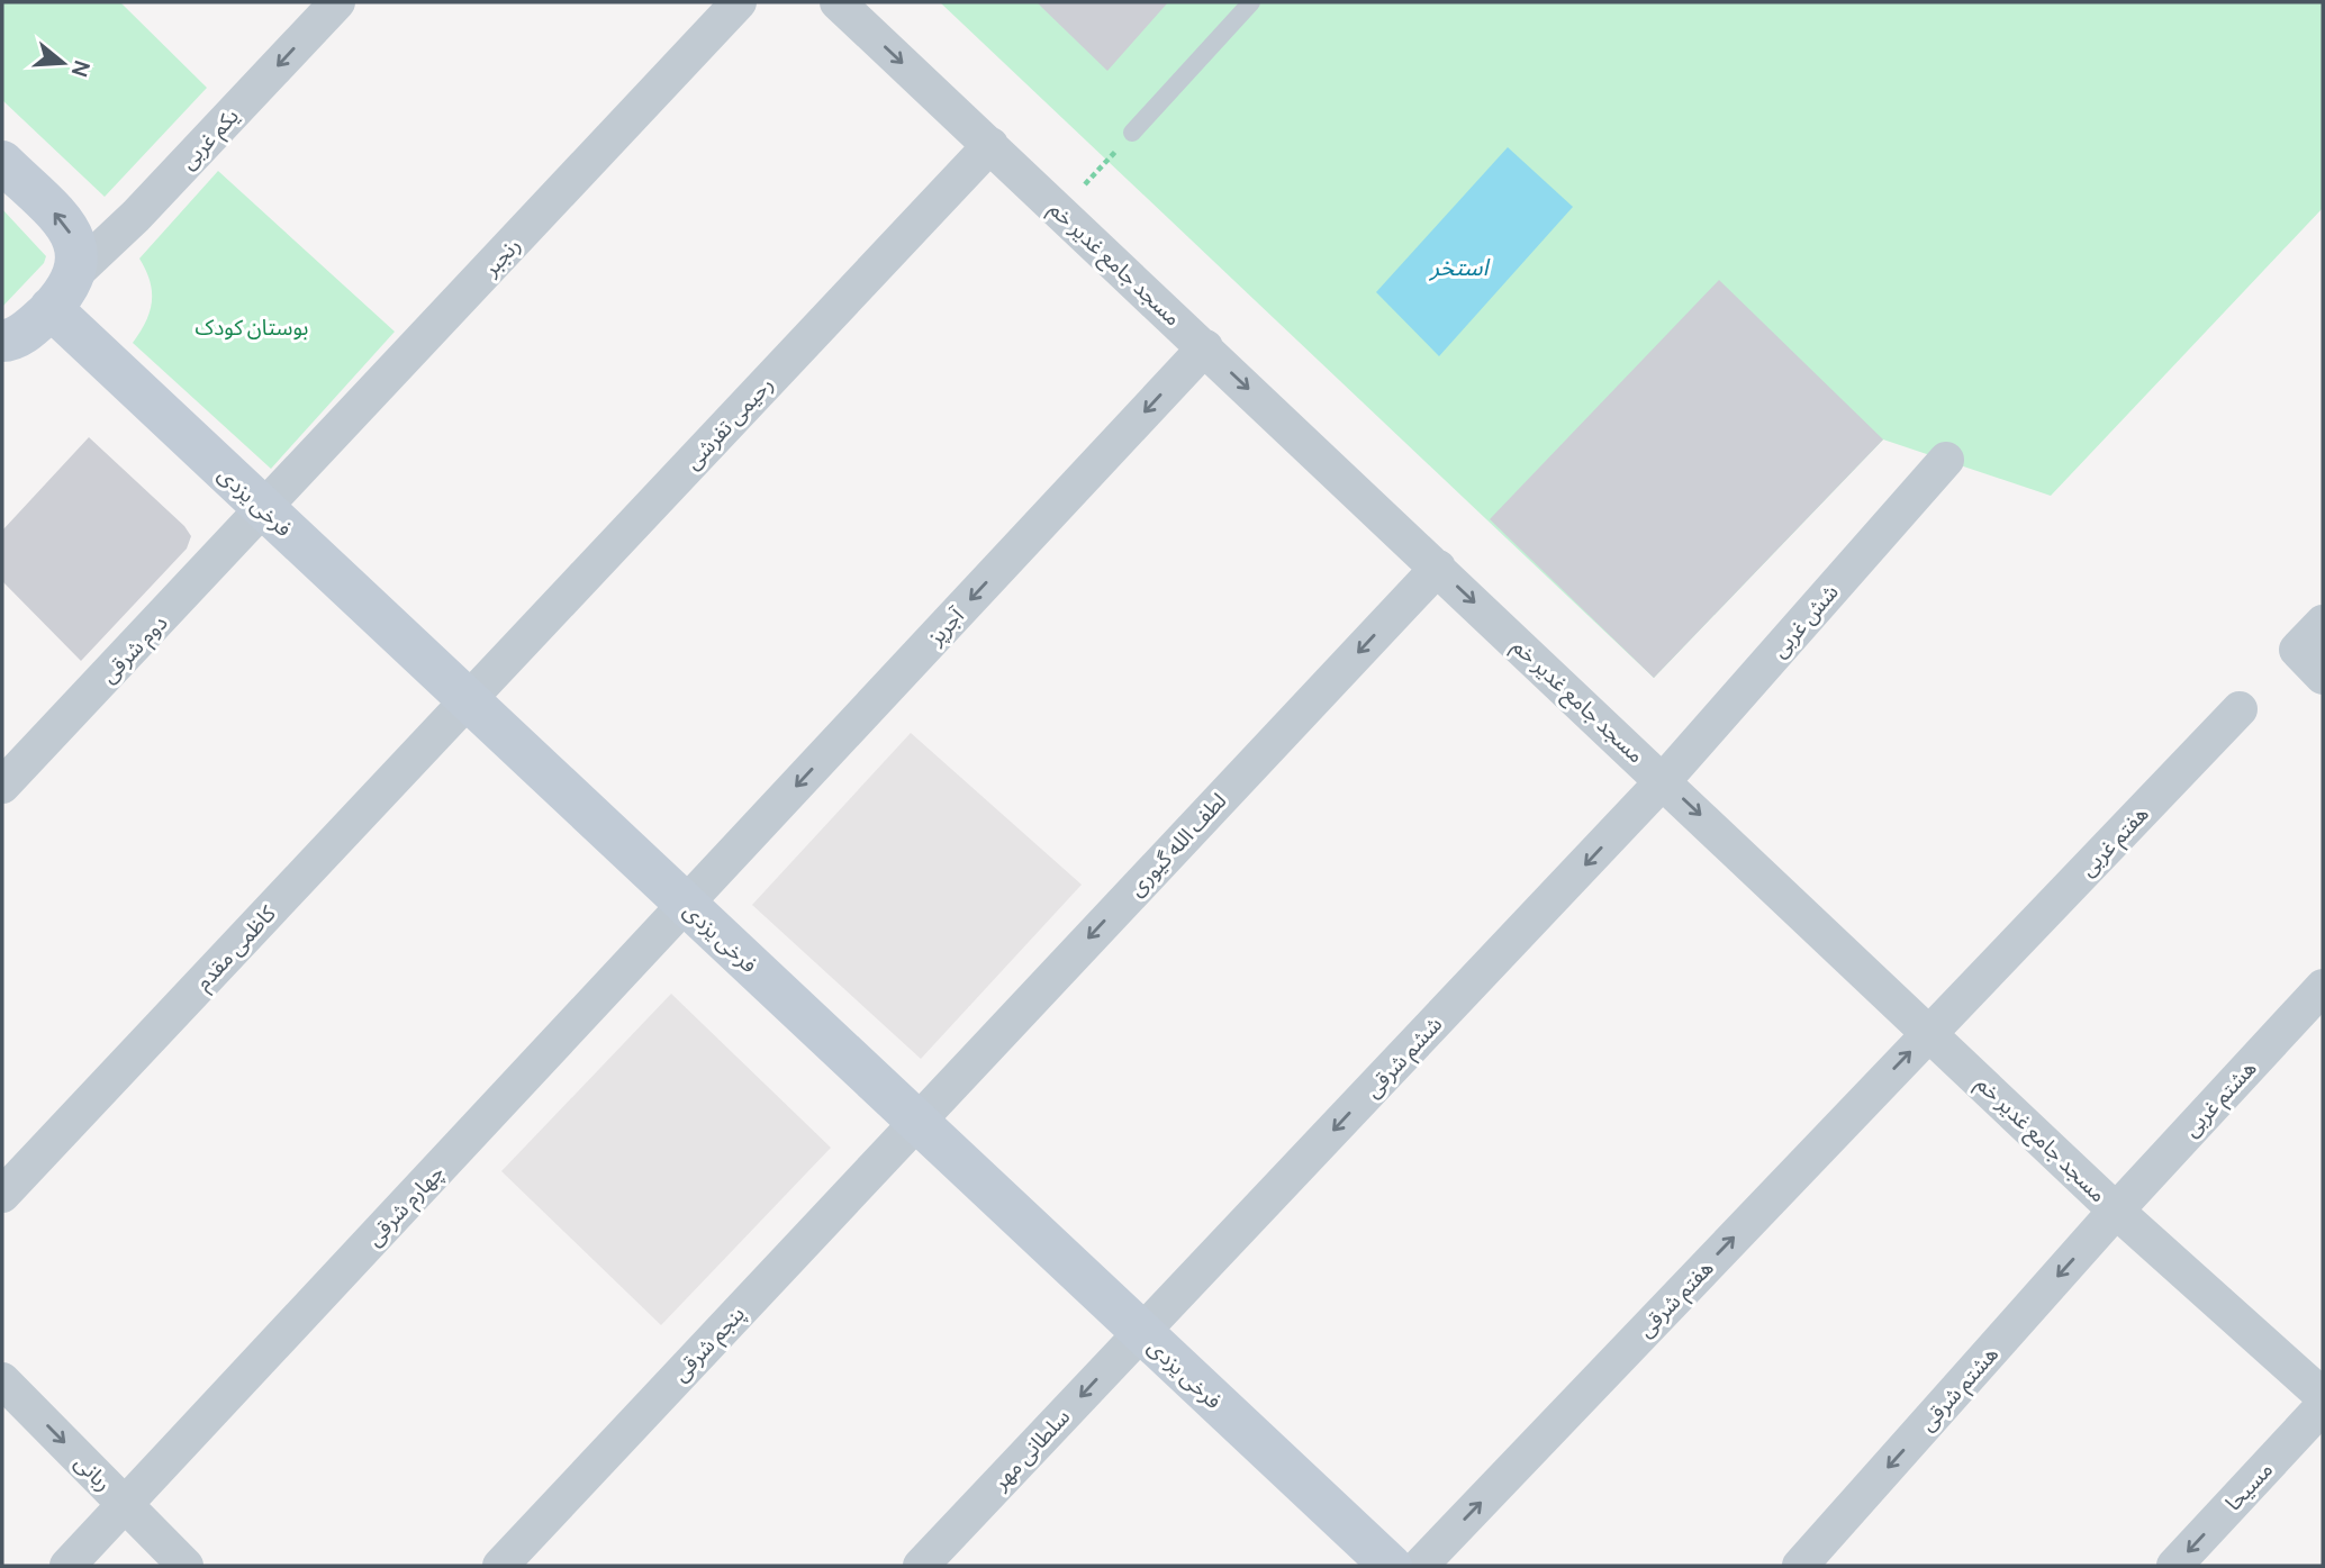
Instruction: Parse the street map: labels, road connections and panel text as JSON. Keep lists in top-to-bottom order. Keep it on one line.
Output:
{"streets":{"main road":["فرخی یزدی"],"street":["یکم غربی","رنجبر","مسجد جامع غدیر خم","رحیمی تفرشی","شش غربی","آجرپز","دوم شرقی","هفتم غربی","لطف الله گیوری","کاظمی مقدم","ششم شرقی","هشتم غربی","چهارم شرقی","هفتم شرقی","پنجم شرقی","هشتم شرقی","سلطانی مهر","ربانی","مسیحا"]},"crossings":[["رنجبر","فرخی یزدی"],["رنجبر","دوم شرقی"],["مسجد جامع غدیر خم","رحیمی تفرشی"],["مسجد جامع غدیر خم","شش غربی"],["مسجد جامع غدیر خم","آجرپز"],["مسجد جامع غدیر خم","هفتم غربی"],["مسجد جامع غدیر خم","لطف الله گیوری"],["مسجد جامع غدیر خم","ششم شرقی"],["مسجد جامع غدیر خم","هشتم غربی"],["مسجد جامع غدیر خم","هفتم شرقی"],["مسجد جامع غدیر خم","هشتم شرقی"],["رحیمی تفرشی","فرخی یزدی"],["رحیمی تفرشی","کاظمی مقدم"],["فرخی یزدی","آجرپز"],["فرخی یزدی","دوم شرقی"],["فرخی یزدی","لطف الله گیوری"],["فرخی یزدی","کاظمی مقدم"],["فرخی یزدی","ششم شرقی"],["فرخی یزدی","چهارم شرقی"],["فرخی یزدی","پنجم شرقی"],["فرخی یزدی","سلطانی مهر"],["شش غربی","ششم شرقی"],["آجرپز","چهارم شرقی"],["هفتم غربی","هفتم شرقی"],["لطف الله گیوری","پنجم شرقی"],["ششم شرقی","سلطانی مهر"],["هشتم غربی","هشتم شرقی"],["چهارم شرقی","ربانی"]],"one_way":["یکم غربی","مسجد جامع غدیر خم","آجرپز","لطف الله گیوری","ششم شرقی","هفتم شرقی","هشتم شرقی","سلطانی مهر","ربانی","مسیحا"],"water":["استخر"],"parks":["بوستان کودک"],"north":"right"}
